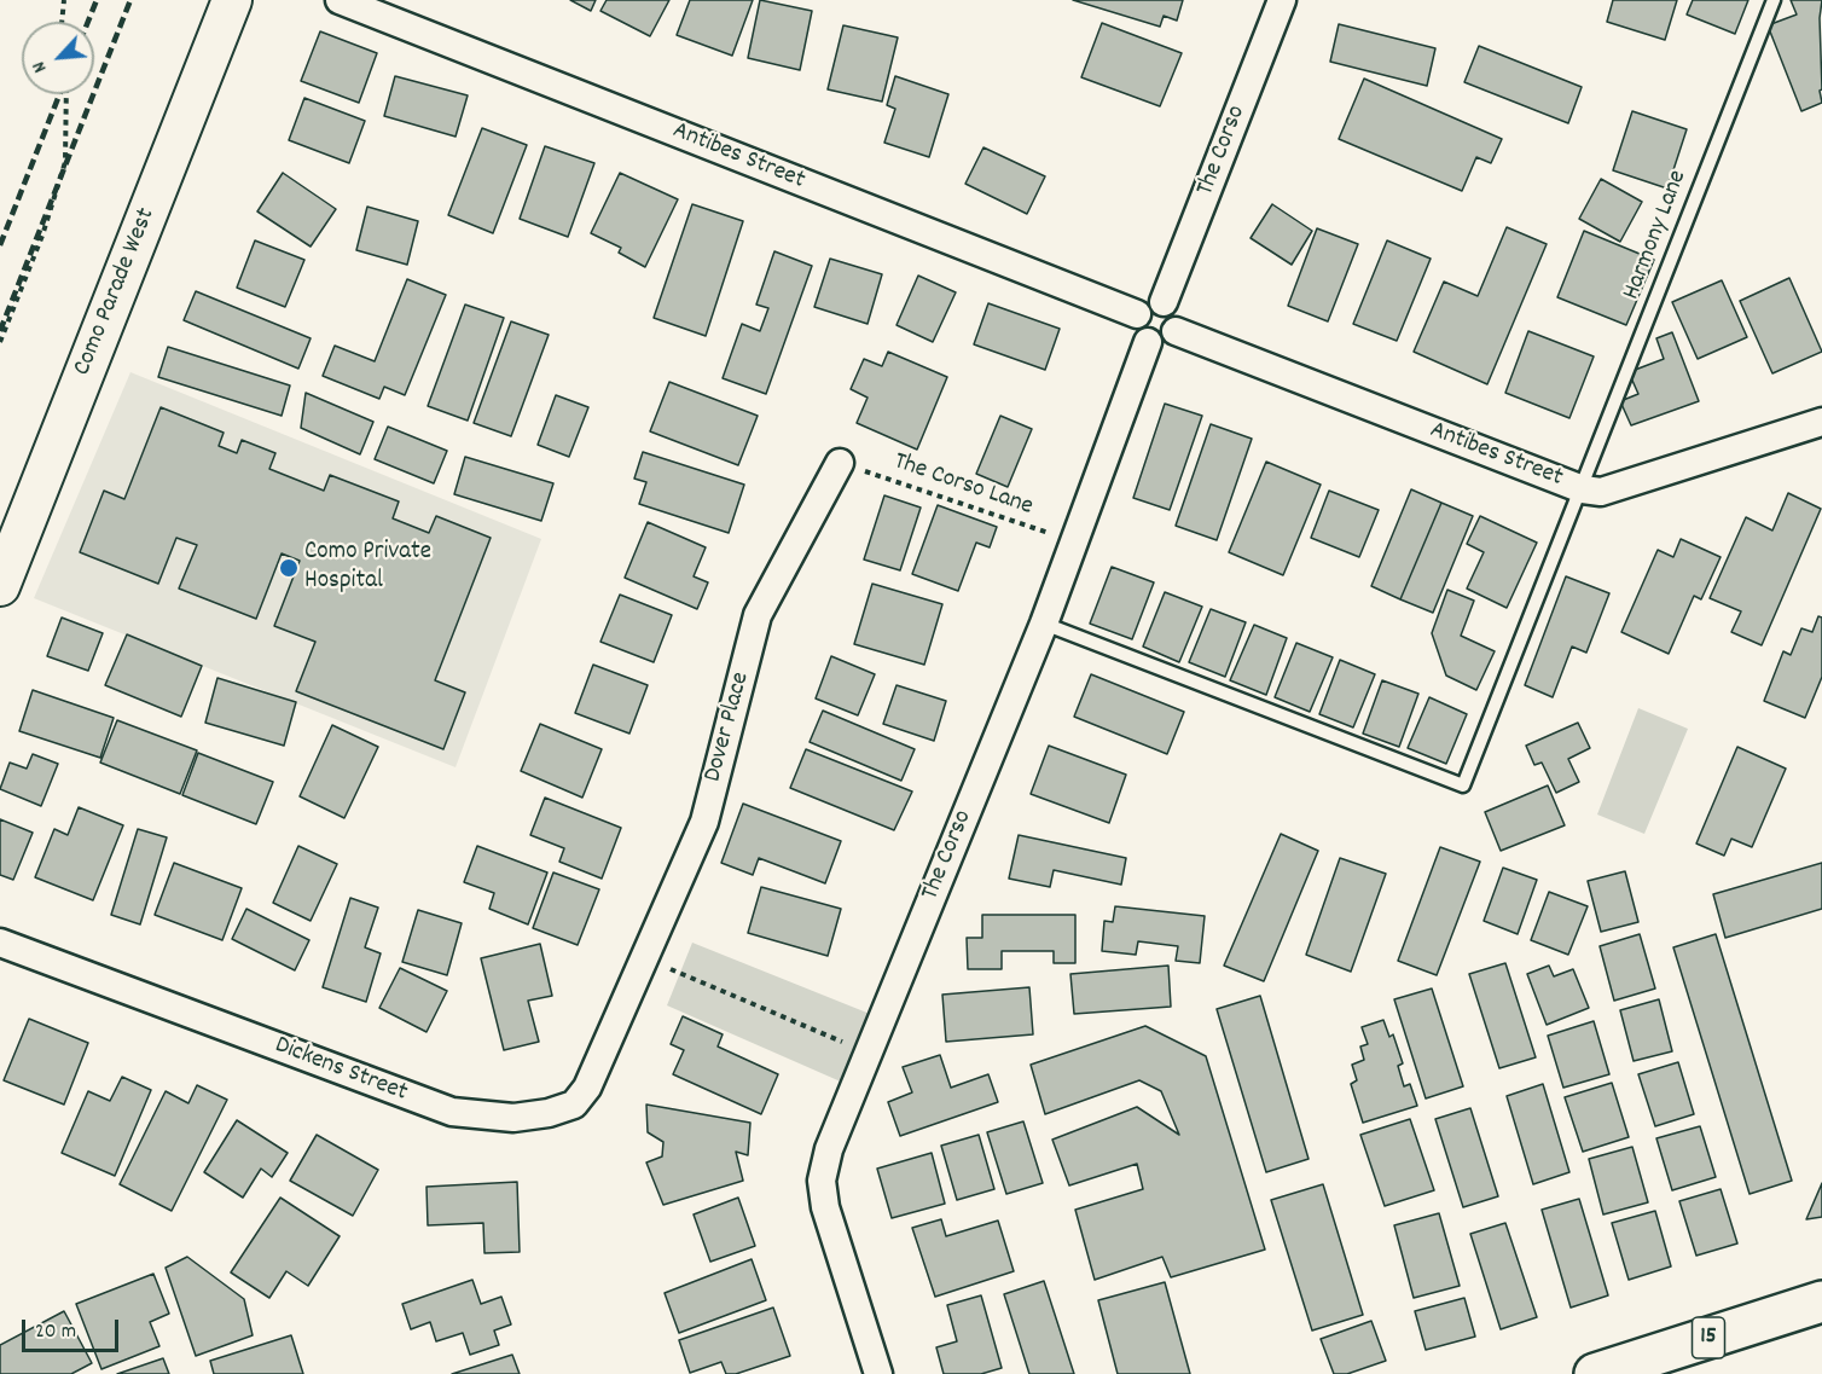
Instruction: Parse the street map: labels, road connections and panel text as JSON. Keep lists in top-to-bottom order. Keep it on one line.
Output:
{"streets":{"main road":["15"],"street":["The Corso","Antibes Street","Como Parade West","Dover Place","Dickens Street"],"lane":["Harmony Lane"],"path":["The Corso Lane"]},"crossings":[["The Corso","Antibes Street"],["The Corso","Harmony Lane"],["The Corso","The Corso Lane"],["Antibes Street","Harmony Lane"],["The Corso Lane","Dover Place"],["Dover Place","Dickens Street"]],"places":["Como Private Hospital"],"scale_bar":"20 m","north":"bottom left"}
